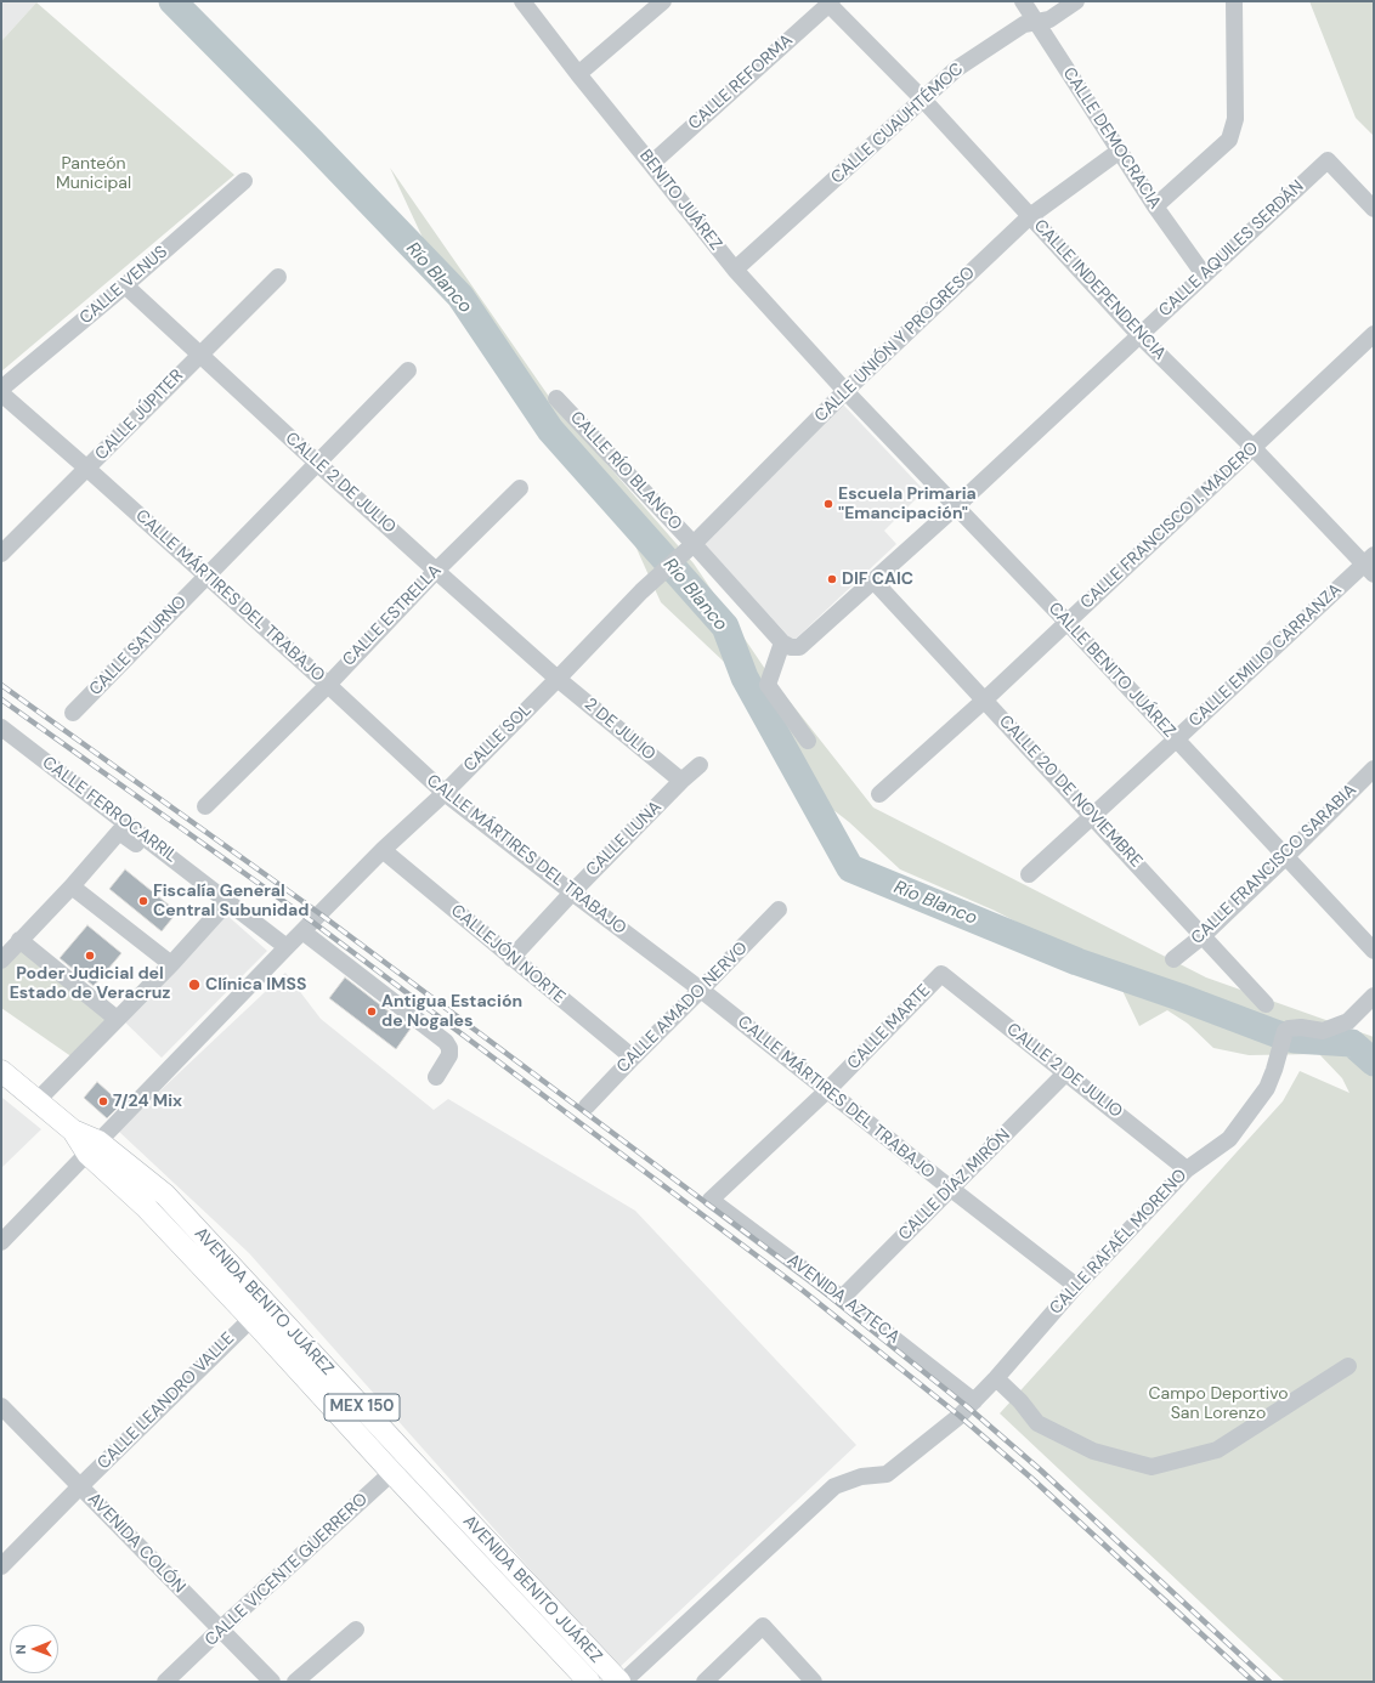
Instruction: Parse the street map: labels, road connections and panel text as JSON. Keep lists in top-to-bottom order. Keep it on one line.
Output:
{"streets":{"main road":["AVENIDA BENITO JUÁREZ","MEX 150"],"street":["CALLE REFORMA","CALLE CUAUHTÉMOC","CALLE DEMOCRACIA","BENITO JUÁREZ","CALLE AQUILES SERDÁN","CALLE VENUS","CALLE INDEPENDENCIA","CALLE UNIÓN Y PROGRESO","CALLE JÚPITER","CALLE RÍO BLANCO","CALLE 2 DE JULIO","CALLE FRANCISCO I. MADERO","CALLE MÁRTIRES DEL TRABAJO","CALLE ESTRELLA","CALLE SATURNO","CALLE EMILIO CARRANZA","CALLE BENITO JUÁREZ","2 DE JULIO","CALLE SOL","CALLE 20 DE NOVIEMBRE","CALLE FERROCARRIL","CALLE LUNA","CALLE FRANCISCO SARABIA","CALLEJÓN NORTE","CALLE AMADO NERVO","CALLE MARTE","CALLE DÍAZ MIRÓN","CALLE RAFAÉL MORENO","AVENIDA AZTECA","CALLE LEANDRO VALLE","AVENIDA COLÓN","CALLE VICENTE GUERRERO"]},"crossings":[["CALLE REFORMA","BENITO JUÁREZ"],["CALLE REFORMA","CALLE INDEPENDENCIA"],["CALLE CUAUHTÉMOC","CALLE DEMOCRACIA"],["CALLE CUAUHTÉMOC","BENITO JUÁREZ"],["CALLE CUAUHTÉMOC","CALLE INDEPENDENCIA"],["CALLE DEMOCRACIA","CALLE AQUILES SERDÁN"],["CALLE DEMOCRACIA","CALLE UNIÓN Y PROGRESO"],["BENITO JUÁREZ","CALLE UNIÓN Y PROGRESO"],["BENITO JUÁREZ","CALLE BENITO JUÁREZ"],["CALLE AQUILES SERDÁN","CALLE INDEPENDENCIA"],["CALLE AQUILES SERDÁN","CALLE RÍO BLANCO"],["CALLE AQUILES SERDÁN","CALLE BENITO JUÁREZ"],["CALLE AQUILES SERDÁN","CALLE 20 DE NOVIEMBRE"],["CALLE VENUS","CALLE 2 DE JULIO"],["CALLE INDEPENDENCIA","CALLE UNIÓN Y PROGRESO"],["CALLE INDEPENDENCIA","CALLE FRANCISCO I. MADERO"],["CALLE INDEPENDENCIA","CALLE EMILIO CARRANZA"],["CALLE UNIÓN Y PROGRESO","CALLE RÍO BLANCO"],["CALLE UNIÓN Y PROGRESO","CALLE BENITO JUÁREZ"],["CALLE UNIÓN Y PROGRESO","CALLE SOL"],["CALLE JÚPITER","CALLE 2 DE JULIO"],["CALLE JÚPITER","CALLE MÁRTIRES DEL TRABAJO"],["CALLE RÍO BLANCO","CALLE SOL"],["CALLE 2 DE JULIO","CALLE ESTRELLA"],["CALLE 2 DE JULIO","CALLE SATURNO"],["CALLE 2 DE JULIO","2 DE JULIO"],["CALLE 2 DE JULIO","CALLE SOL"],["CALLE 2 DE JULIO","CALLE MARTE"],["CALLE 2 DE JULIO","CALLE DÍAZ MIRÓN"],["CALLE 2 DE JULIO","CALLE RAFAÉL MORENO"],["CALLE FRANCISCO I. MADERO","CALLE BENITO JUÁREZ"],["CALLE FRANCISCO I. MADERO","CALLE 20 DE NOVIEMBRE"],["CALLE MÁRTIRES DEL TRABAJO","CALLE ESTRELLA"],["CALLE MÁRTIRES DEL TRABAJO","CALLE SATURNO"],["CALLE MÁRTIRES DEL TRABAJO","CALLE SOL"],["CALLE MÁRTIRES DEL TRABAJO","CALLE LUNA"],["CALLE MÁRTIRES DEL TRABAJO","CALLE AMADO NERVO"],["CALLE MÁRTIRES DEL TRABAJO","CALLE MARTE"],["CALLE MÁRTIRES DEL TRABAJO","CALLE DÍAZ MIRÓN"],["CALLE MÁRTIRES DEL TRABAJO","CALLE RAFAÉL MORENO"],["CALLE EMILIO CARRANZA","CALLE BENITO JUÁREZ"],["CALLE EMILIO CARRANZA","CALLE 20 DE NOVIEMBRE"],["CALLE BENITO JUÁREZ","CALLE FRANCISCO SARABIA"],["2 DE JULIO","CALLE SOL"],["2 DE JULIO","CALLE LUNA"],["CALLE SOL","CALLE FERROCARRIL"],["CALLE SOL","CALLEJÓN NORTE"],["CALLE SOL","AVENIDA BENITO JUÁREZ"],["CALLE 20 DE NOVIEMBRE","CALLE FRANCISCO SARABIA"],["CALLE LUNA","CALLEJÓN NORTE"],["CALLEJÓN NORTE","CALLE AMADO NERVO"],["CALLE MARTE","AVENIDA AZTECA"],["CALLE DÍAZ MIRÓN","AVENIDA AZTECA"],["CALLE RAFAÉL MORENO","AVENIDA AZTECA"],["AVENIDA BENITO JUÁREZ","CALLE LEANDRO VALLE"],["AVENIDA BENITO JUÁREZ","CALLE VICENTE GUERRERO"],["CALLE LEANDRO VALLE","AVENIDA COLÓN"],["AVENIDA COLÓN","CALLE VICENTE GUERRERO"]],"water":["Río Blanco"],"parks":["Panteón Municipal","Campo Deportivo San Lorenzo"],"places":["Escuela Primaria \"Emancipación\"","DIF CAIC","Fiscalía General Central Subunidad","Poder Judicial del Estado de Veracruz","Clínica IMSS","Antigua Estación de Nogales","7/24 Mix"],"north":"left"}
